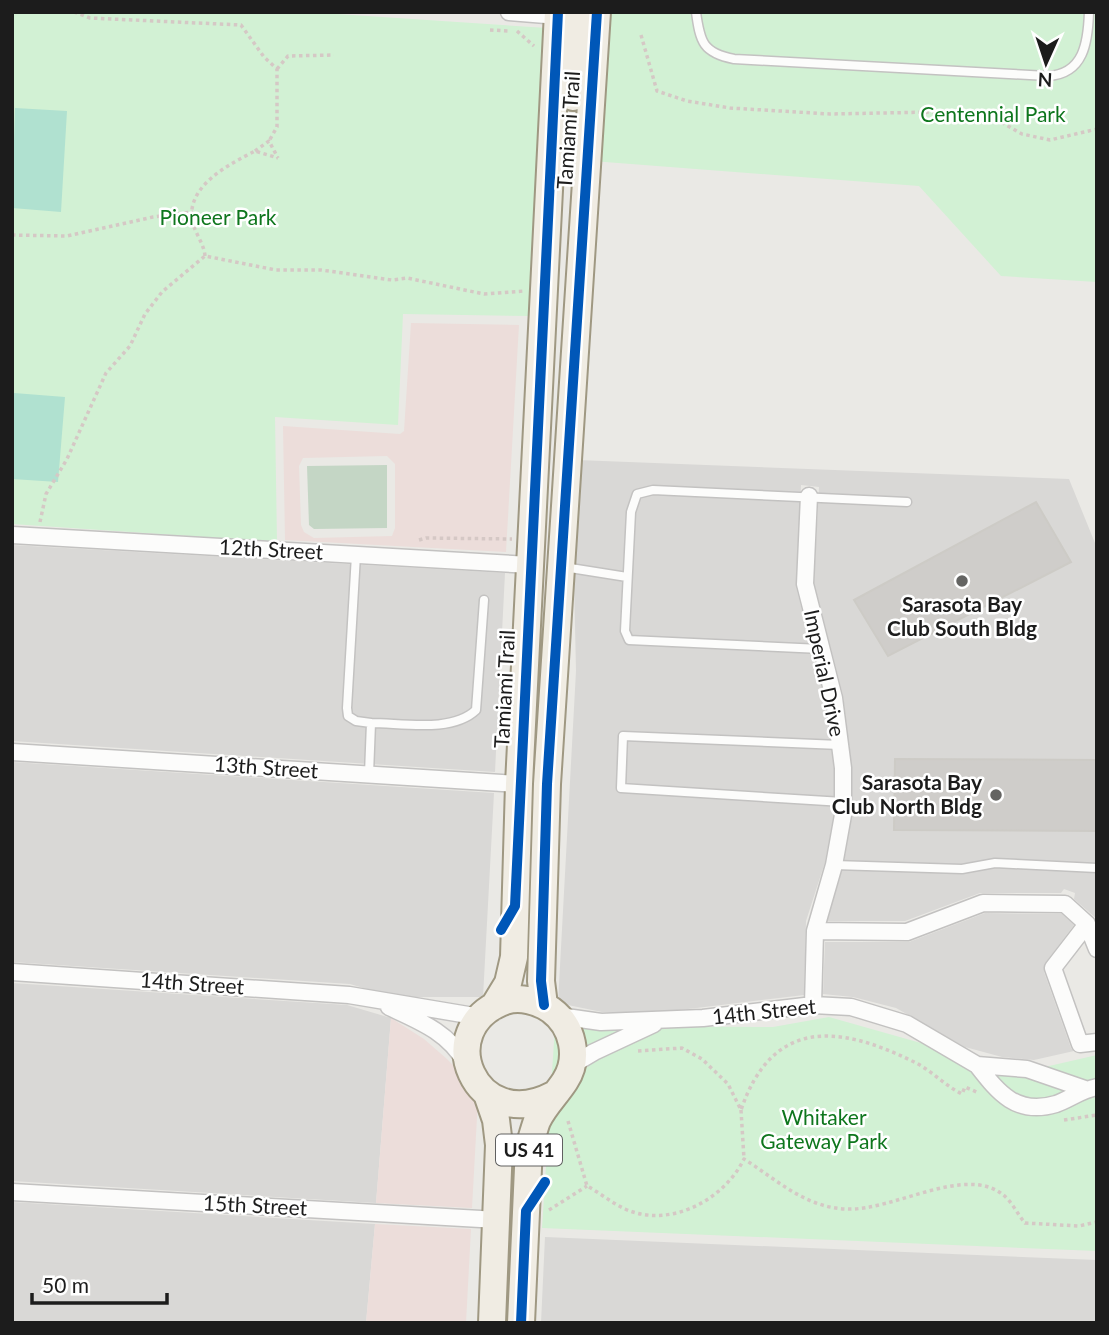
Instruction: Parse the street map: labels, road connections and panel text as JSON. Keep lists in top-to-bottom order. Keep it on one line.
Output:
{"streets":{"main road":["Tamiami Trail","US 41"],"street":["12th Street","Imperial Drive","13th Street","14th Street","15th Street"]},"crossings":[["Tamiami Trail","12th Street"],["Tamiami Trail","13th Street"],["Tamiami Trail","14th Street"],["Tamiami Trail","US 41"],["Imperial Drive","14th Street"],["14th Street","US 41"],["US 41","15th Street"]],"parks":["Centennial Park","Pioneer Park","Whitaker Gateway Park"],"places":["Sarasota Bay Club South Bldg","Sarasota Bay Club North Bldg"],"scale_bar":"50 m","north":"bottom"}
